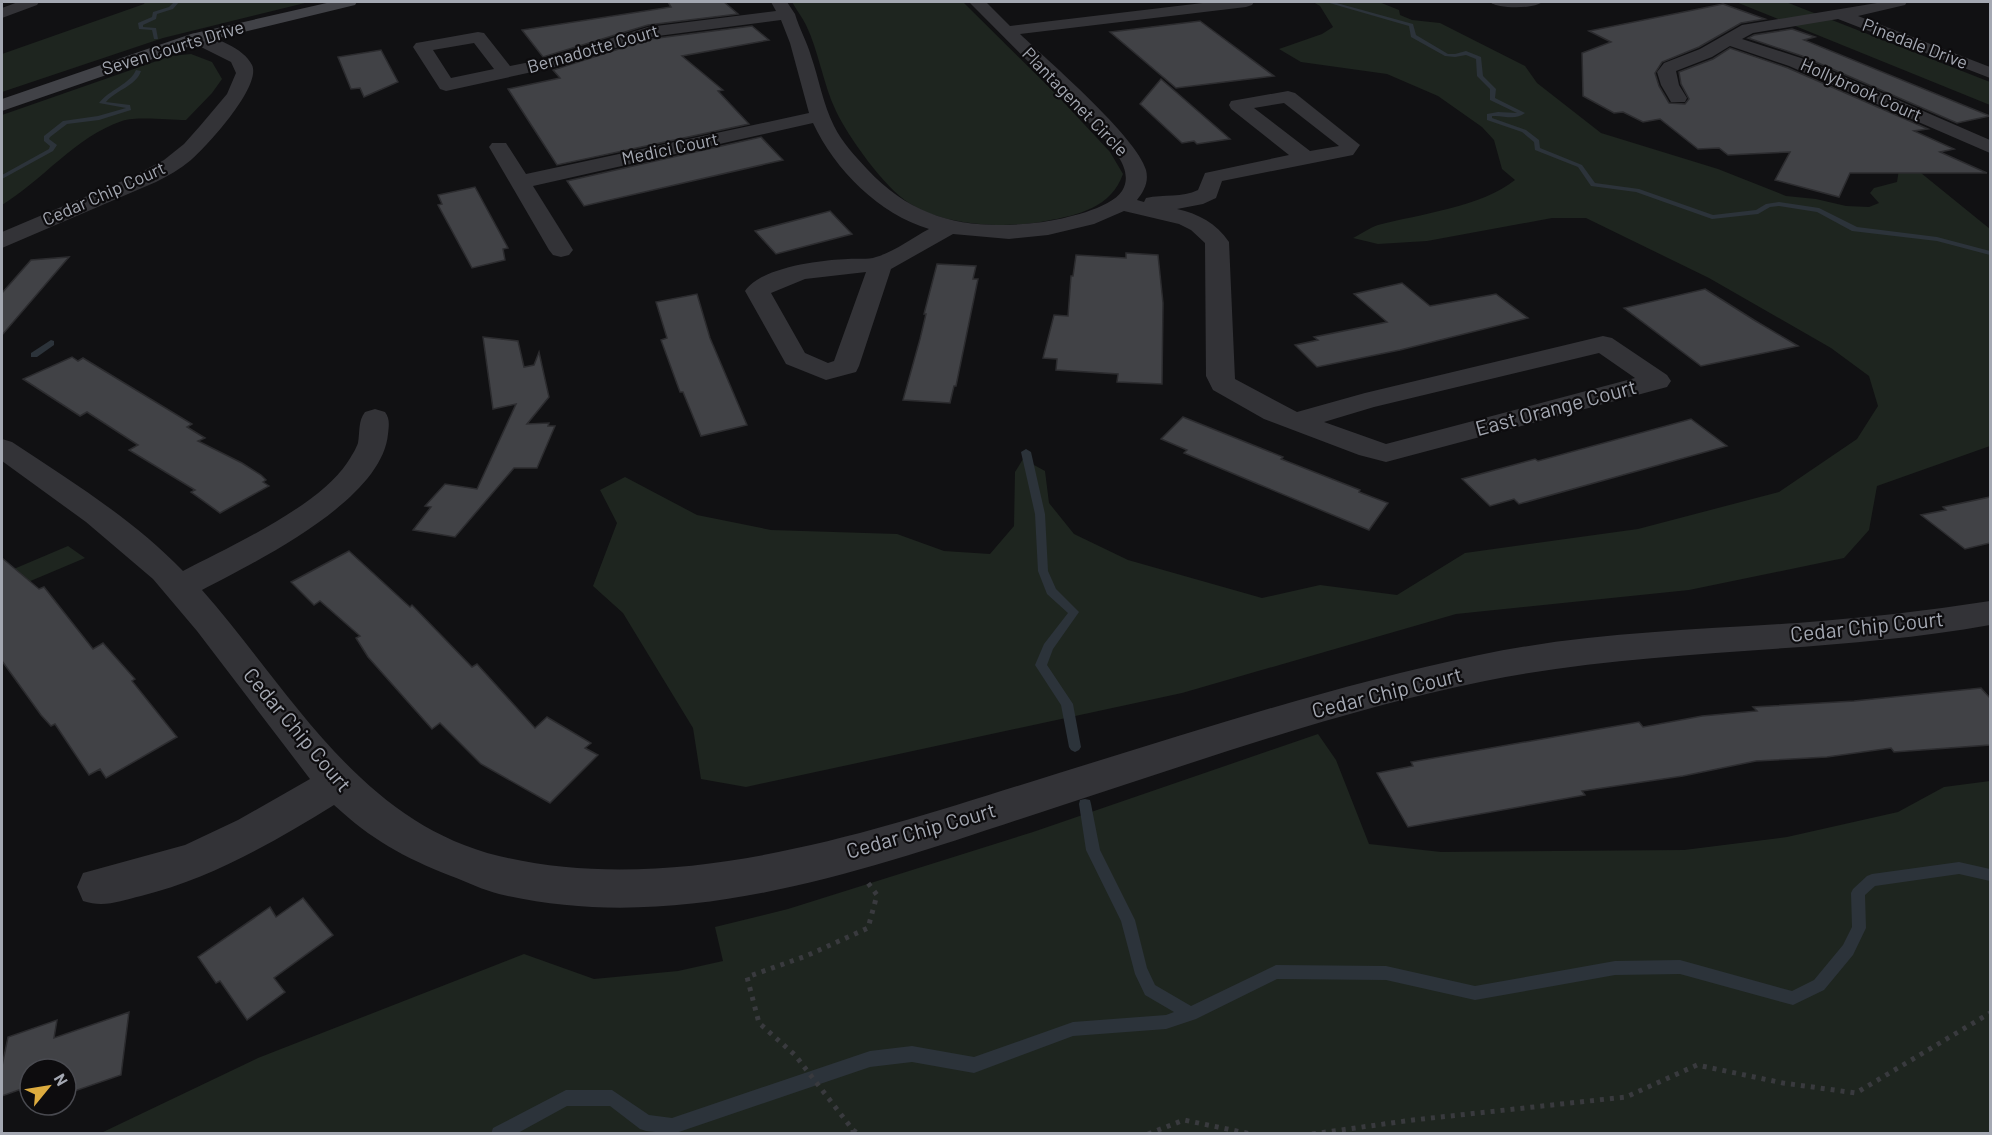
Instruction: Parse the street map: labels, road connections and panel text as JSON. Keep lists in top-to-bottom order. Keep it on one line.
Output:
{"streets":{"street":["Pinedale Drive","Seven Courts Drive","Bernadotte Court","Hollybrook Court","Plantagenet Circle","Medici Court","Cedar Chip Court","East Orange Court"]},"crossings":[["Seven Courts Drive","Cedar Chip Court"],["Plantagenet Circle","East Orange Court"]],"north":"top right"}
